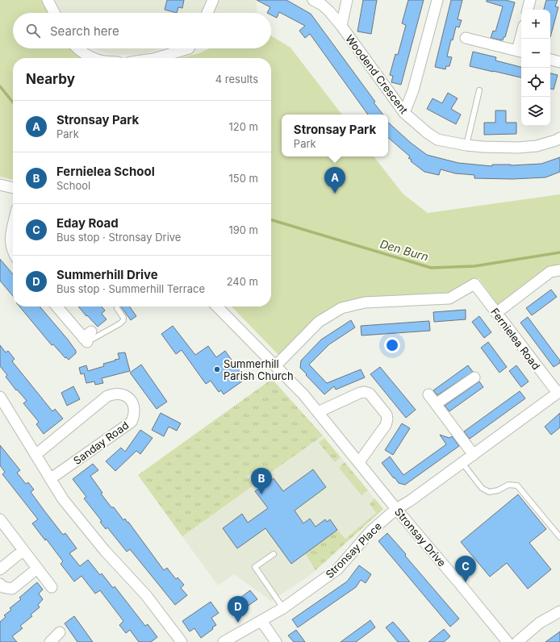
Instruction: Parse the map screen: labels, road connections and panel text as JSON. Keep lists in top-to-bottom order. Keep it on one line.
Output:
{"streets":{"street":["Woodend Crescent","Fernielea Road","Sanday Road","Stronsay Drive","Stronsay Place"]},"crossings":[["Fernielea Road","Stronsay Drive"],["Fernielea Road","Stronsay Place"],["Stronsay Drive","Stronsay Place"]],"water":["Den Burn"],"places":["Summerhill Parish Church"],"page":{"map_buttons":["+","−"],"search":"Search here","heading":["Nearby","4 results"],"list":[{"mark":"A","name":"Stronsay Park","note":"Park","value":"120 m"},{"mark":"B","name":"Fernielea School","note":"School","value":"150 m"},{"mark":"C","name":"Eday Road","note":"Bus stop · Stronsay Drive","value":"190 m"},{"mark":"D","name":"Summerhill Drive","note":"Bus stop · Summerhill Terrace","value":"240 m"}],"popup":["Stronsay Park","Park"],"pins":["A","B","C","D"]}}
